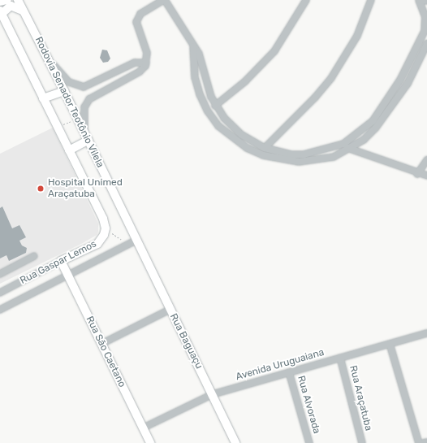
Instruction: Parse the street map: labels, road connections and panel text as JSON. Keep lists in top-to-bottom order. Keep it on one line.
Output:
{"streets":{"main road":["Rodovia Senador Teotônio Vilela","Rua Gaspar Lemos","Rua Baguaçu","Rua São Caetano"],"street":["Avenida Uruguaiana","Rua Araçatuba","Rua Alvorada"]},"crossings":[["Rodovia Senador Teotônio Vilela","Rua Gaspar Lemos"],["Rodovia Senador Teotônio Vilela","Rua Baguaçu"],["Rua Gaspar Lemos","Rua Baguaçu"],["Rua Gaspar Lemos","Rua São Caetano"],["Rua Baguaçu","Avenida Uruguaiana"],["Rua São Caetano","Avenida Uruguaiana"],["Avenida Uruguaiana","Rua Araçatuba"],["Avenida Uruguaiana","Rua Alvorada"]],"places":["Hospital Unimed Araçatuba"]}
